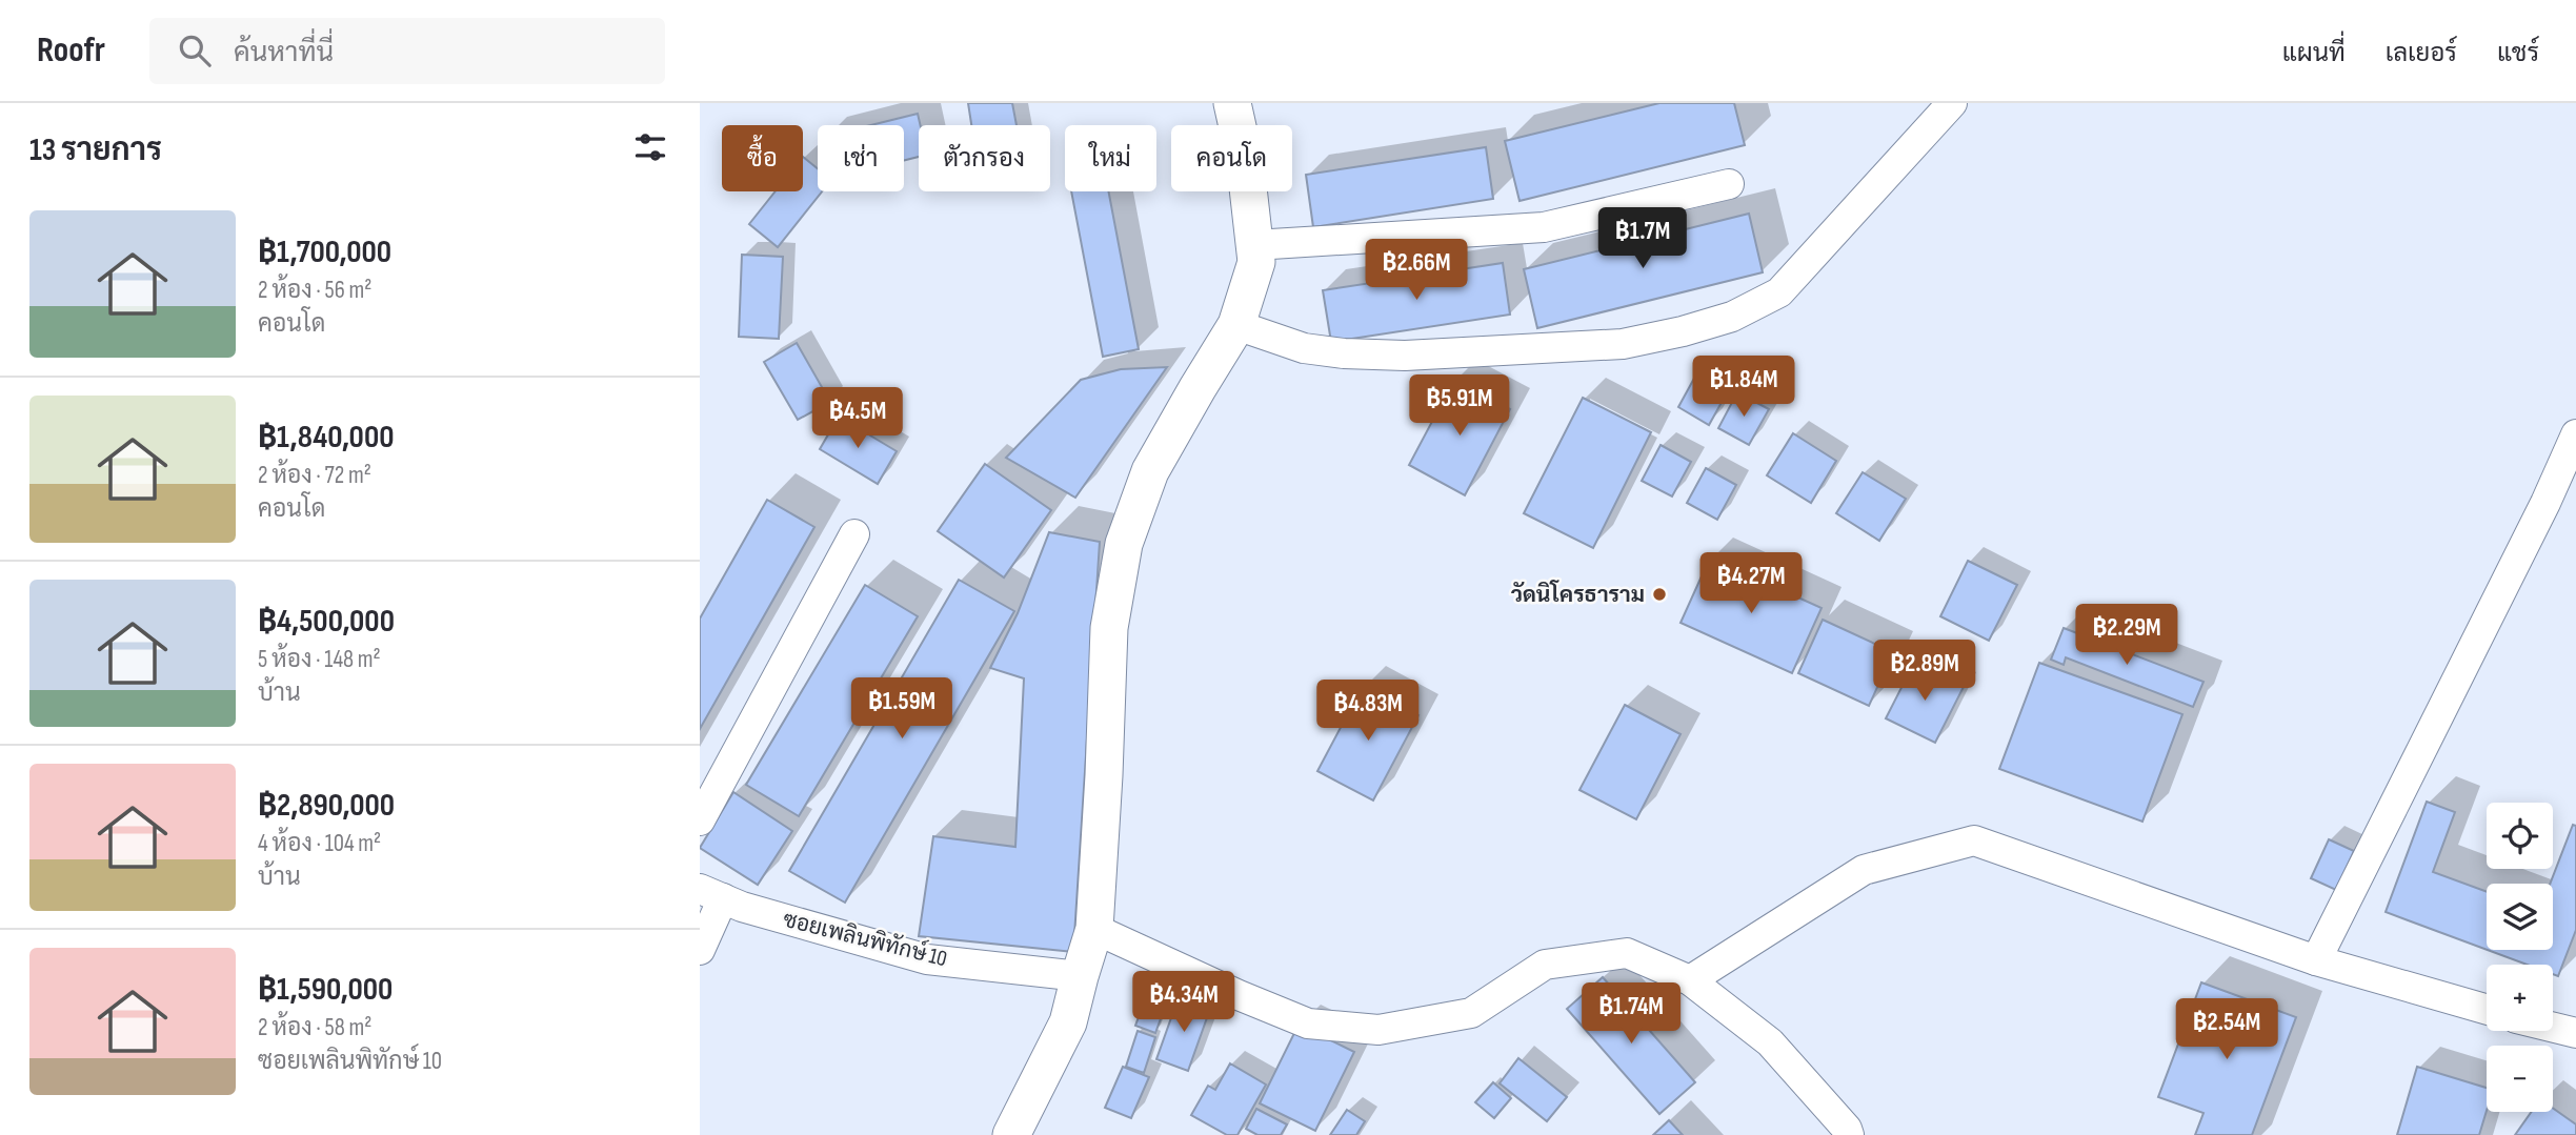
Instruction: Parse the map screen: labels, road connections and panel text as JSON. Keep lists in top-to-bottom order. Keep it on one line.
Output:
{"streets":{"street":["ซอยเพลินพิทักษ์ 10"]},"places":["วัดนิโครธาราม"],"page":{"header":"Roofr","search":"ค้นหาที่นี่","nav":["แผนที่","เลเยอร์","แชร์"],"heading":"13 รายการ","chip":["ซื้อ","เช่า","ตัวกรอง","ใหม่","คอนโด"],"list":[{"name":"฿1,700,000","note":"2 ห้อง · 56 m² · คอนโด"},{"name":"฿1,840,000","note":"2 ห้อง · 72 m² · คอนโด"},{"name":"฿4,500,000","note":"5 ห้อง · 148 m² · บ้าน"},{"name":"฿2,890,000","note":"4 ห้อง · 104 m² · บ้าน"},{"name":"฿1,590,000","note":"2 ห้อง · 58 m² · ซอยเพลินพิทักษ์ 10"}],"price":["฿1.7M","฿2.66M","฿1.84M","฿5.91M","฿4.5M","฿4.27M","฿2.29M","฿2.89M","฿1.59M","฿4.83M","฿4.34M","฿1.74M","฿2.54M"],"map_buttons":["+","−"]}}
